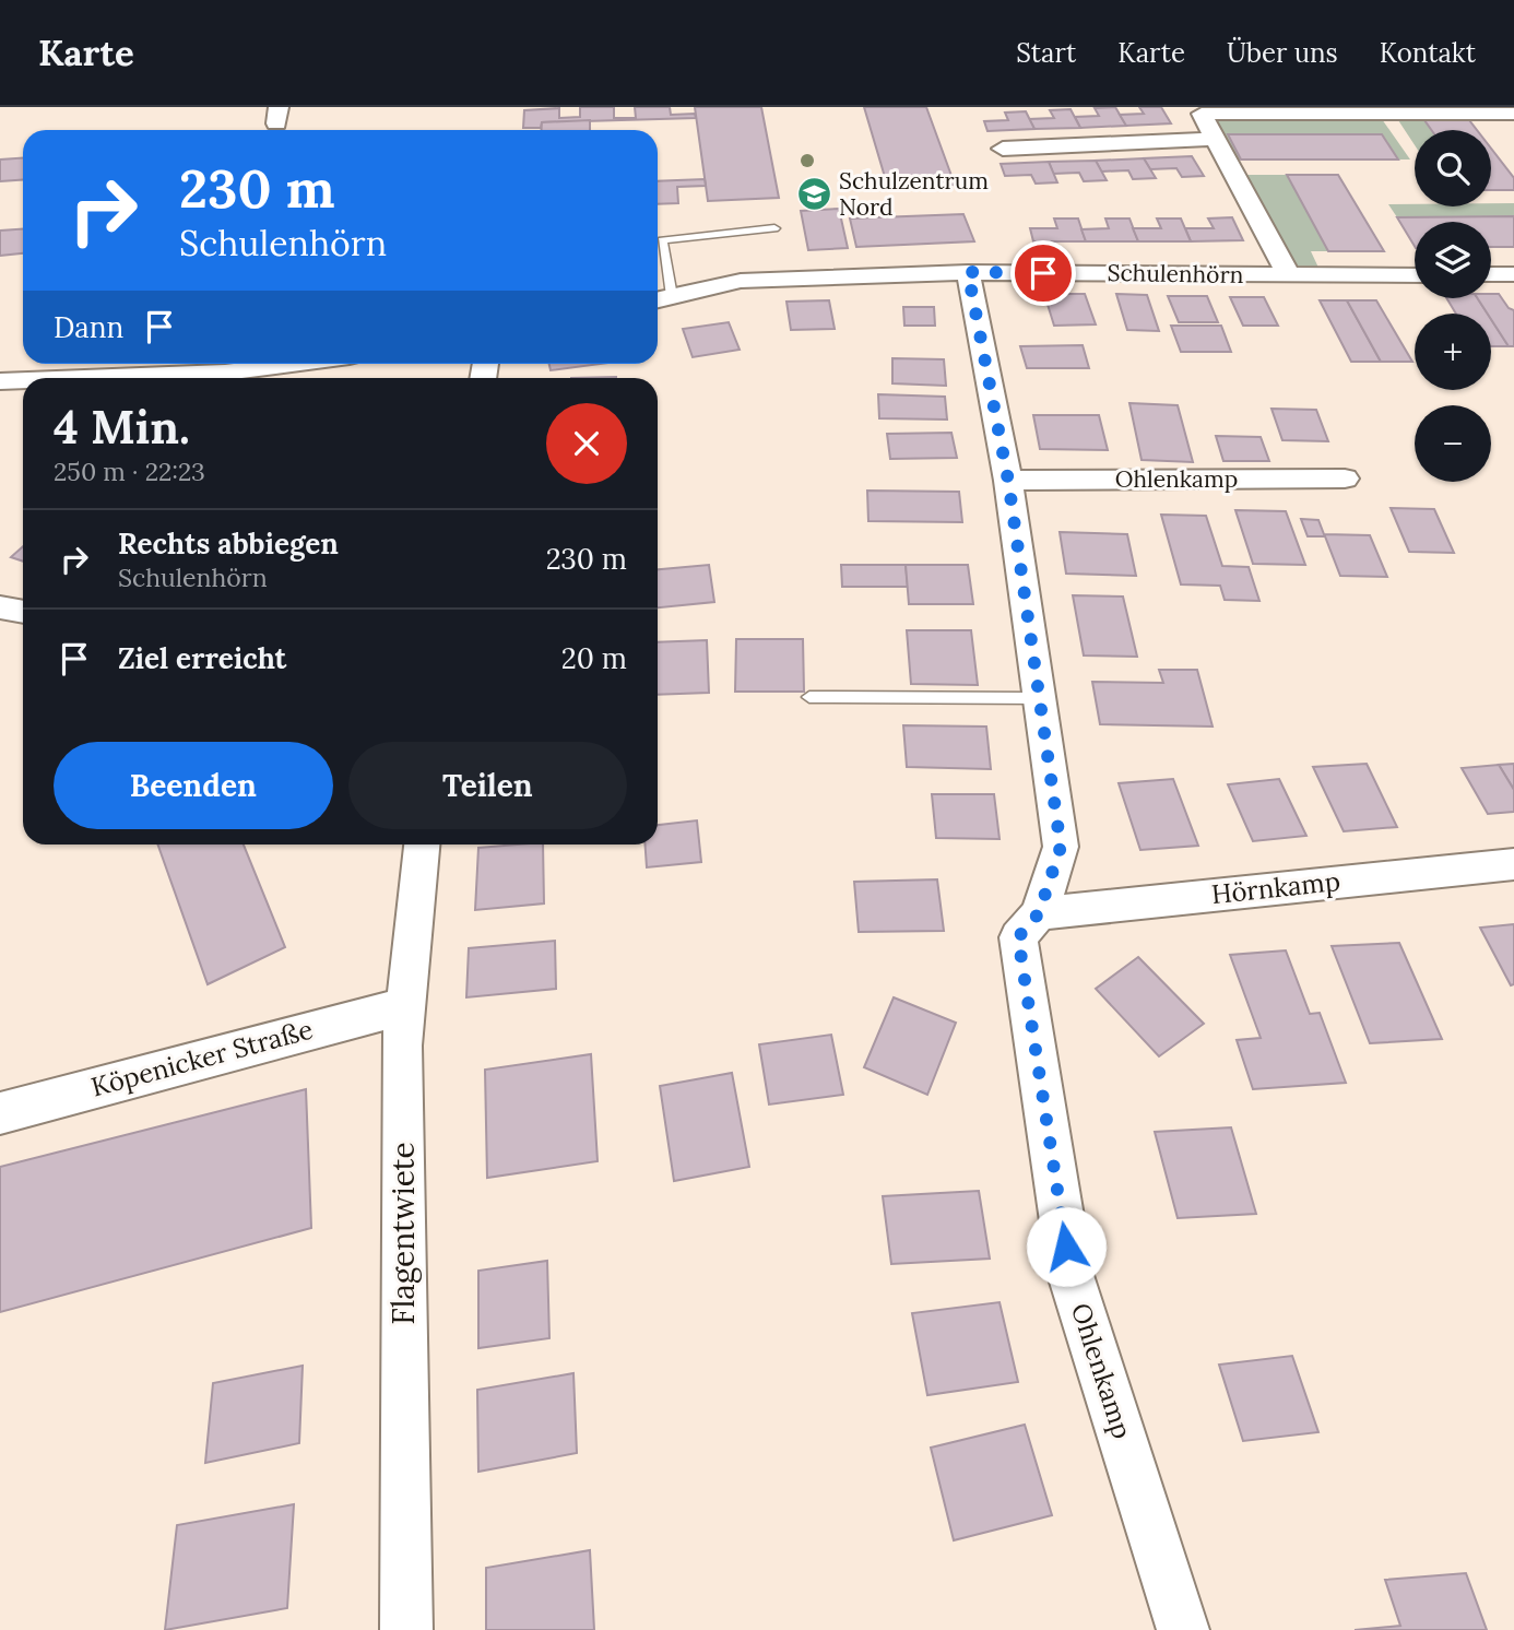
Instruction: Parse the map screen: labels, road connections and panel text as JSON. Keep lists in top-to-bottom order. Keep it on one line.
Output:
{"streets":{"street":["Schulenhörn","Ohlenkamp","Hörnkamp","Köpenicker Straße","Flagentwiete"]},"crossings":[["Schulenhörn","Ohlenkamp"],["Ohlenkamp","Hörnkamp"],["Köpenicker Straße","Flagentwiete"]],"places":{"school or university":["Schulzentrum Nord"]},"page":{"header":"Karte","nav":["Start","Karte","Über uns","Kontakt"],"map_buttons":["+","−"],"turn":["230 m","Schulenhörn"],"then":"Dann","heading":["4 Min.","250 m · 22:23"],"list":[{"name":"Rechts abbiegen","note":"Schulenhörn","value":"230 m"},{"name":"Ziel erreicht","value":"20 m"}],"buttons":["Beenden","Teilen"]}}
